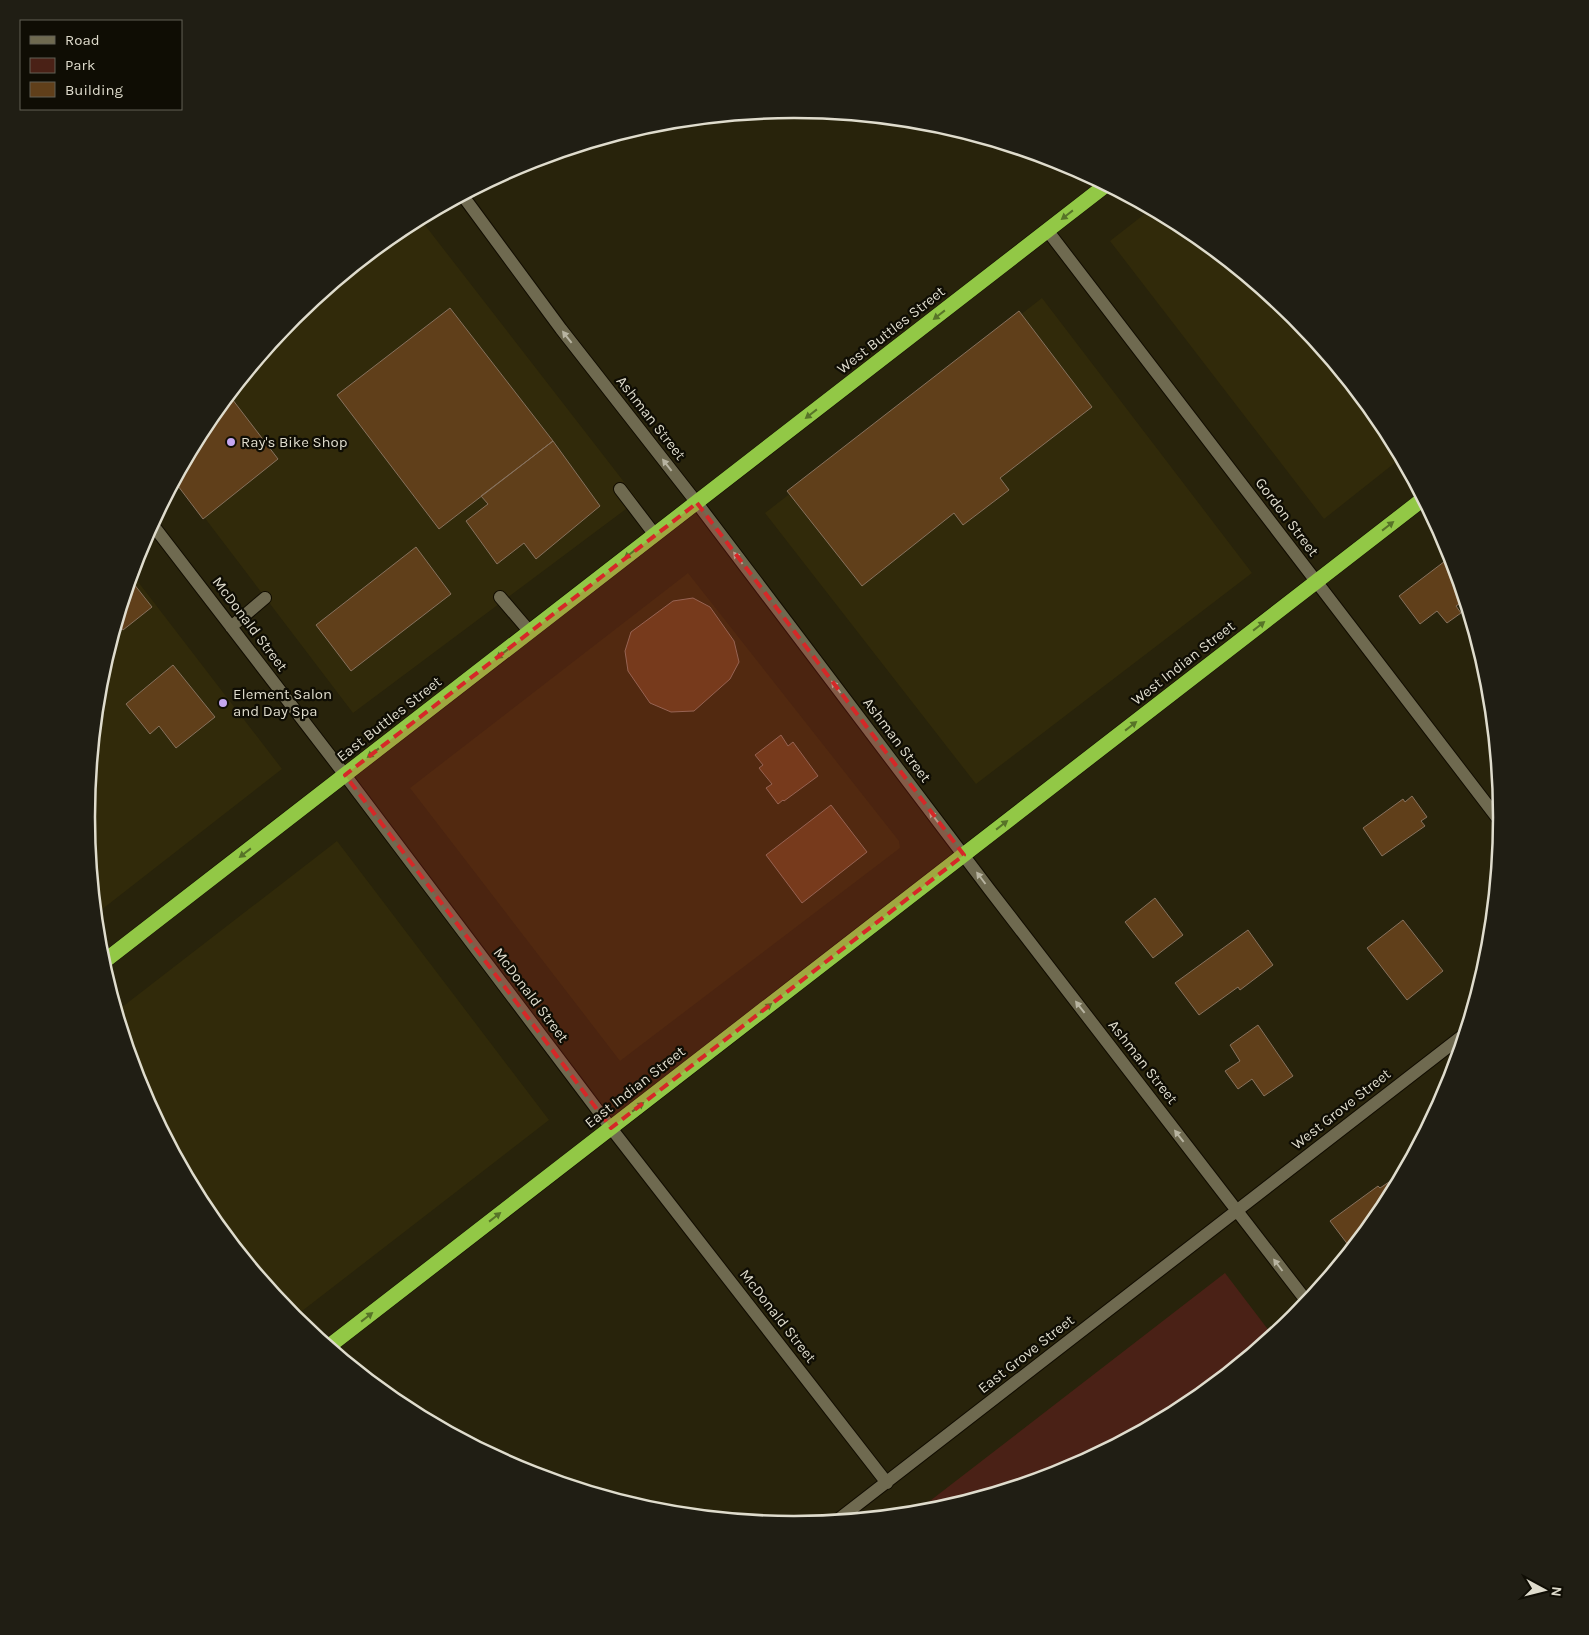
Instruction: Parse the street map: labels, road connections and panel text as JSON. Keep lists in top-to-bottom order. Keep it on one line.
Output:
{"streets":{"highway":["West Buttles Street","West Indian Street","East Buttles Street","East Indian Street"],"street":["Ashman Street","Gordon Street","McDonald Street","West Grove Street","East Grove Street"]},"crossings":[["West Buttles Street","Ashman Street"],["West Buttles Street","Gordon Street"],["West Buttles Street","East Buttles Street"],["Ashman Street","West Indian Street"],["Ashman Street","East Buttles Street"],["Ashman Street","East Indian Street"],["Ashman Street","West Grove Street"],["Ashman Street","East Grove Street"],["Gordon Street","West Indian Street"],["McDonald Street","East Buttles Street"],["McDonald Street","East Indian Street"],["McDonald Street","East Grove Street"],["West Indian Street","East Indian Street"],["West Grove Street","East Grove Street"]],"one_way":["West Buttles Street","Ashman Street","West Indian Street","East Buttles Street","East Indian Street"],"places":["Ray's Bike Shop","Element Salon and Day Spa"],"legend":["Road","Park","Building"],"north":"right"}
